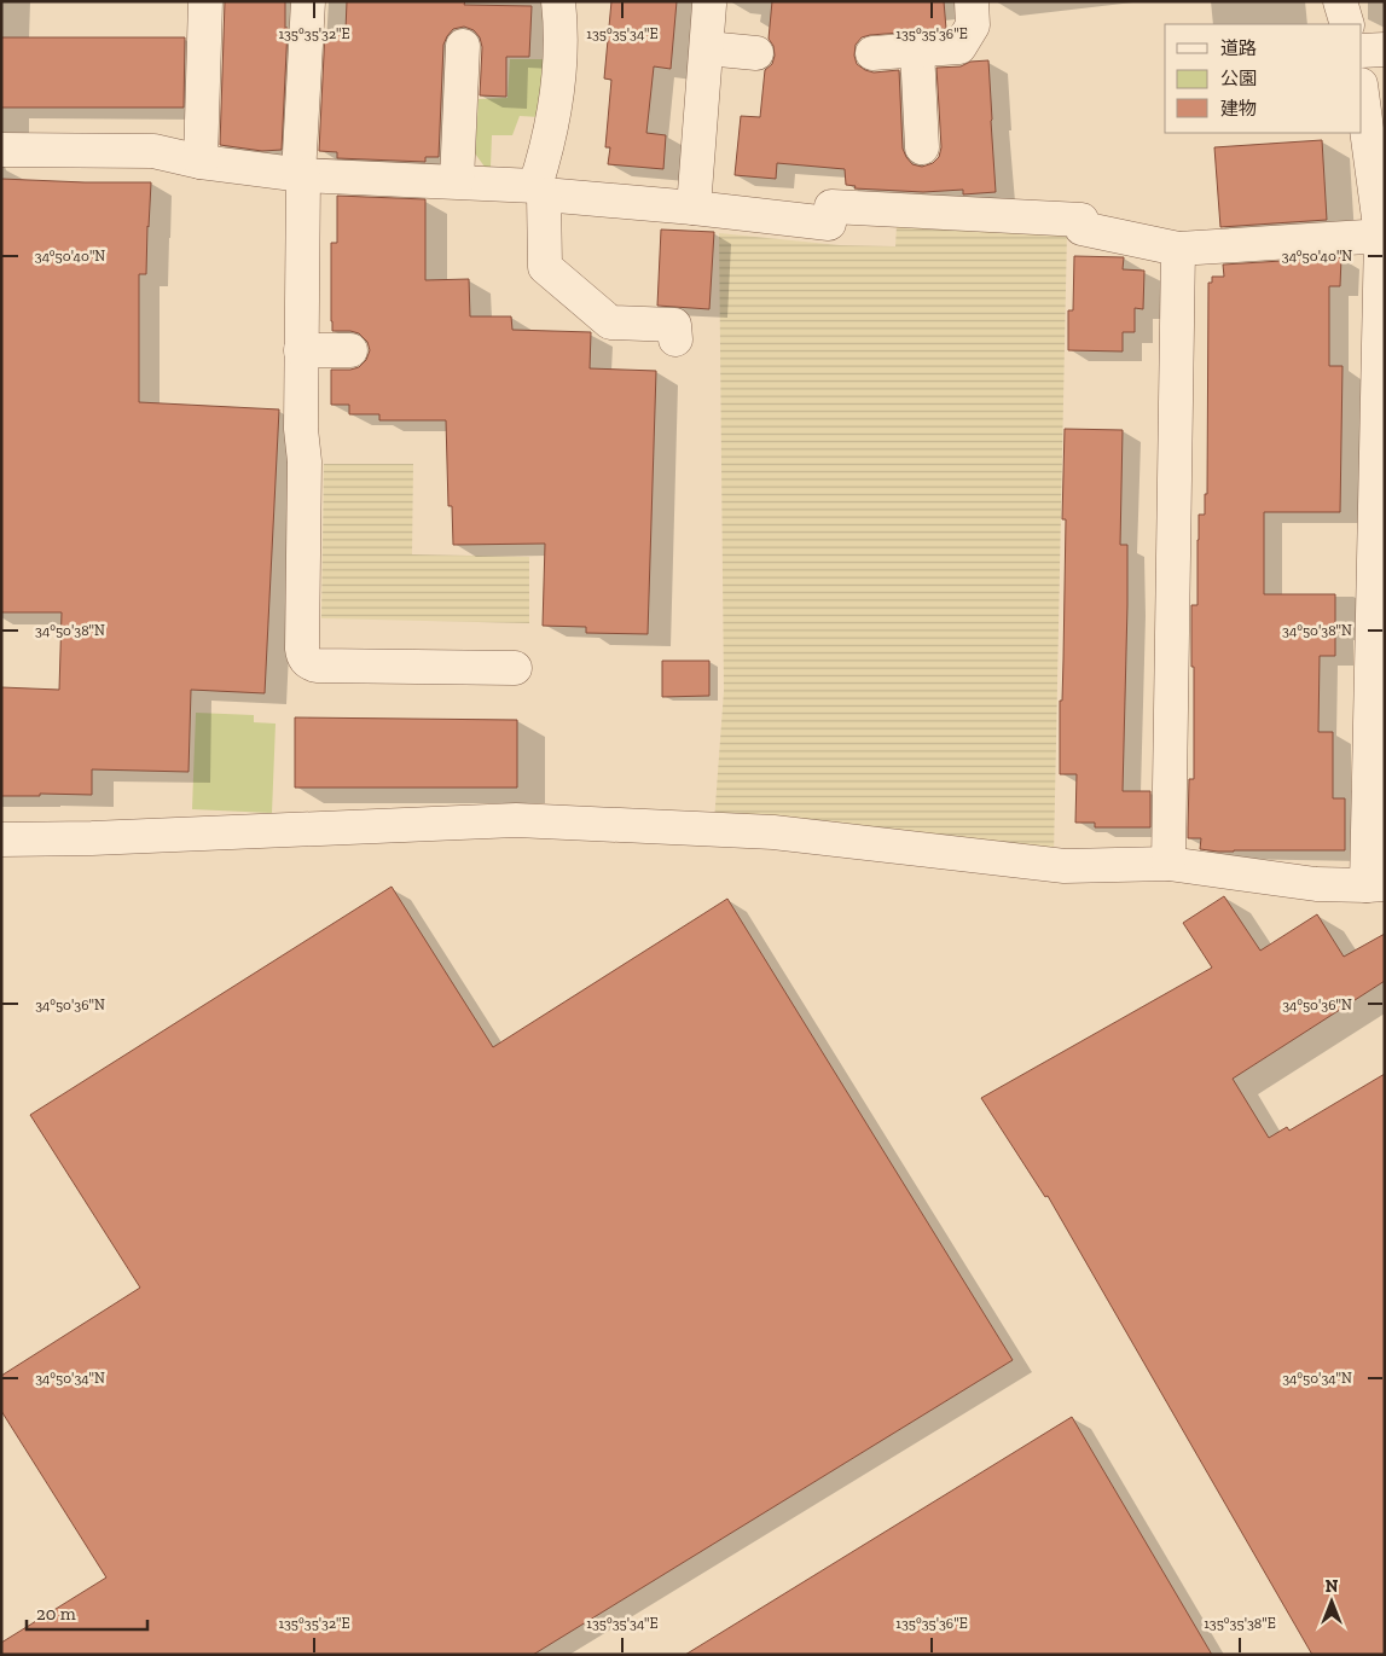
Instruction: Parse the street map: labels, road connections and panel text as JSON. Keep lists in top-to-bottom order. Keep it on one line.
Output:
{"legend":["道路","公園","建物"],"scale_bar":"20 m","north":"top","coordinates":["135°35'32\"E","135°35'34\"E","135°35'36\"E","34°50'40\"N","34°50'38\"N","34°50'36\"N","34°50'34\"N","135°35'38\"E"]}
